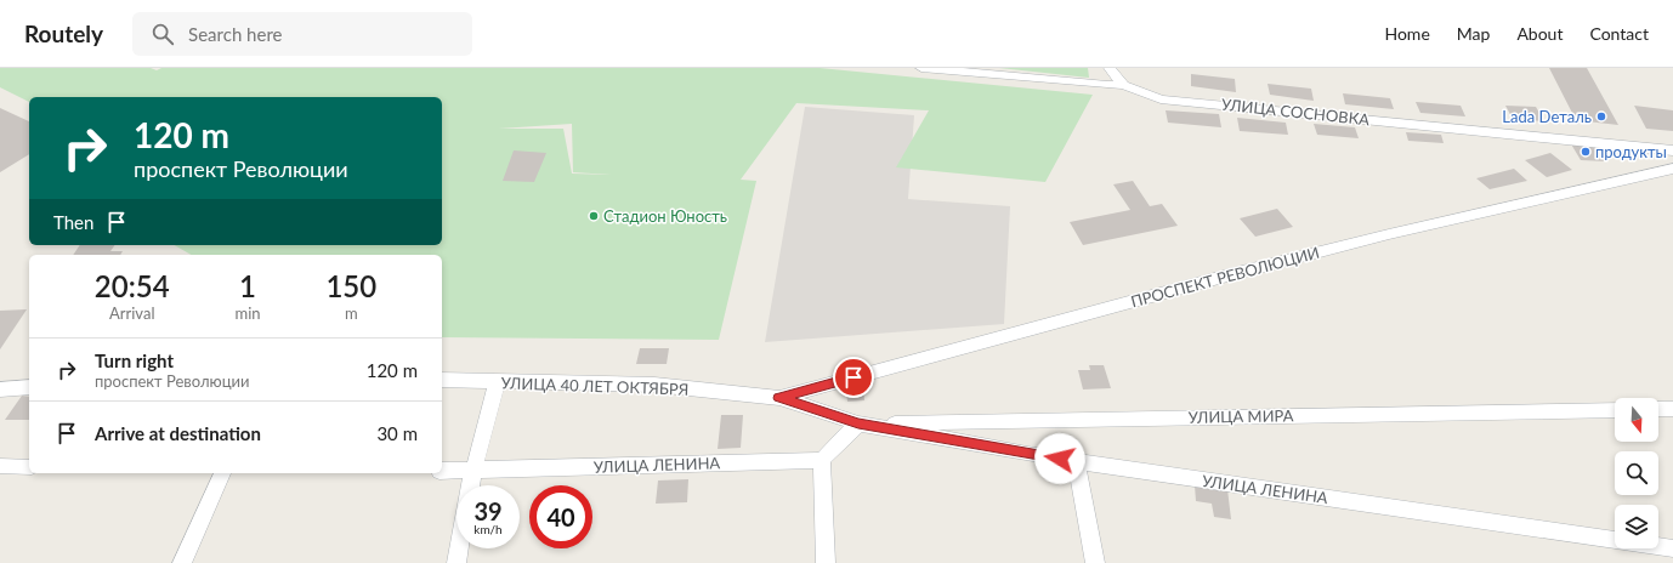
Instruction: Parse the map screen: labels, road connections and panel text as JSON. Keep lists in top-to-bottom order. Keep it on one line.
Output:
{"streets":{"street":["УЛИЦА СОСНОВКА","ПРОСПЕКТ РЕВОЛЮЦИИ","УЛИЦА 40 ЛЕТ ОКТЯБРЯ","УЛИЦА МИРА","УЛИЦА ЛЕНИНА"]},"crossings":[["ПРОСПЕКТ РЕВОЛЮЦИИ","УЛИЦА 40 ЛЕТ ОКТЯБРЯ"],["ПРОСПЕКТ РЕВОЛЮЦИИ","УЛИЦА ЛЕНИНА"],["УЛИЦА 40 ЛЕТ ОКТЯБРЯ","УЛИЦА ЛЕНИНА"],["УЛИЦА МИРА","УЛИЦА ЛЕНИНА"]],"places":["Lada Dеталь","продукты","Стадион Юность"],"north":"bottom","page":{"header":"Routely","search":"Search here","nav":["Home","Map","About","Contact"],"turn":["120 m","проспект Революции"],"then":"Then","eta":["20:54","Arrival","1","min","150","m"],"list":[{"name":"Turn right","note":"проспект Революции","value":"120 m"},{"name":"Arrive at destination","value":"30 m"}],"speed":"39 km/h","limit":"40"}}
